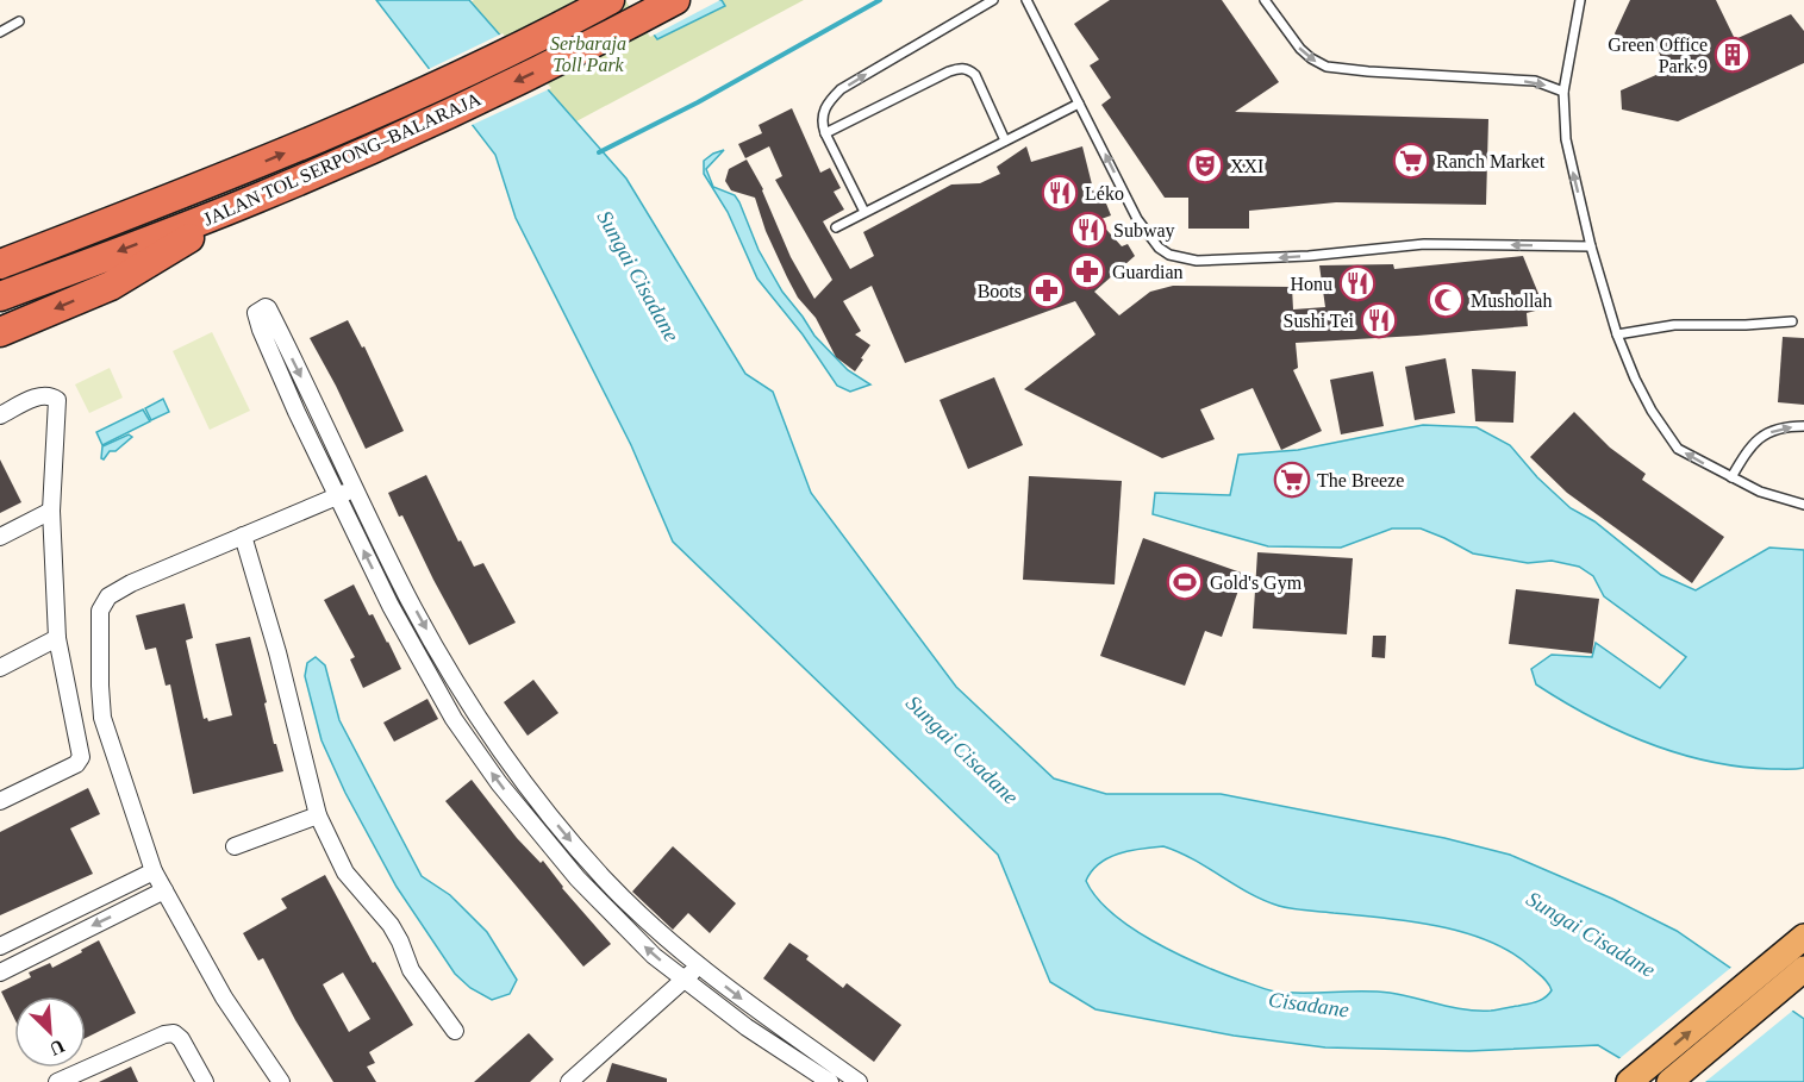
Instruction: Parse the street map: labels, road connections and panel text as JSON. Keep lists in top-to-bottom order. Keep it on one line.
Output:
{"streets":{"highway":["JALAN TOL SERPONG–BALARAJA"]},"water":["Sungai Cisadane","Cisadane"],"parks":["Serbaraja Toll Park"],"places":{"building":["Green Office Park 9"],"supermarket":["Ranch Market","The Breeze"],"theatre":["XXI"],"restaurant":["Léko","Subway","Honu","Sushi Tei"],"pharmacy":["Guardian","Boots"],"mosque":["Mushollah"],"sports":["Gold's Gym"]},"north":"bottom right"}
